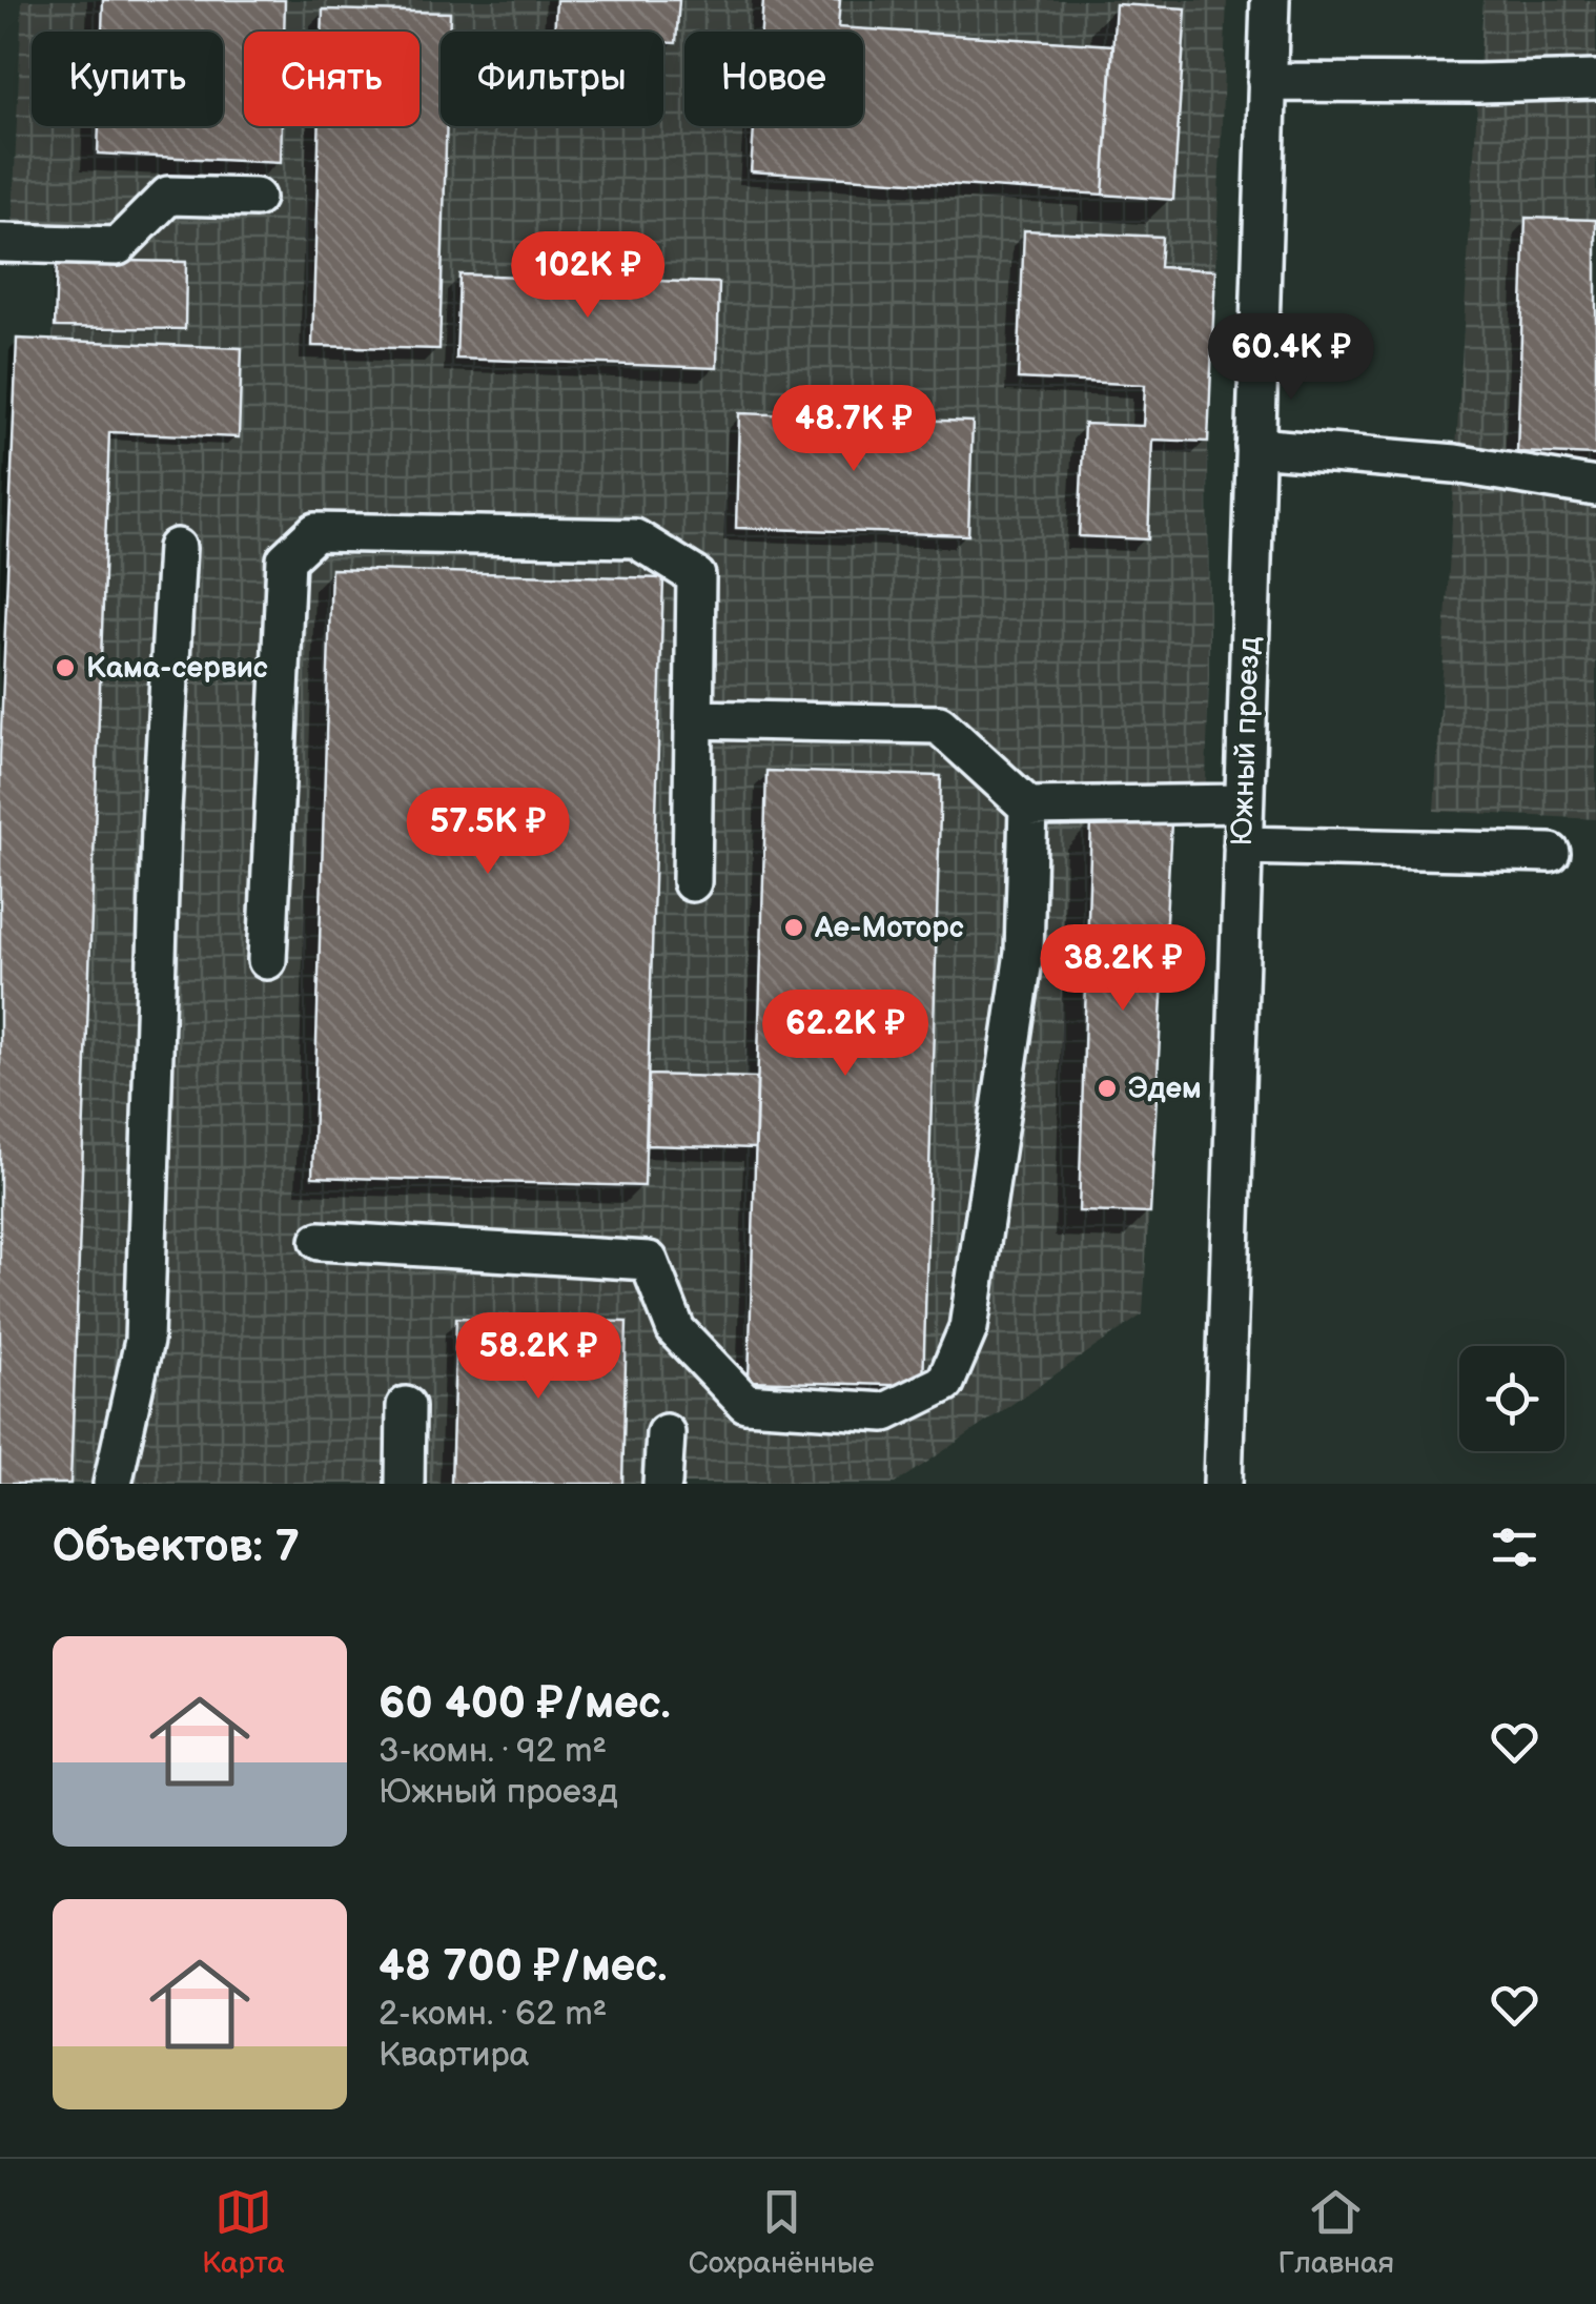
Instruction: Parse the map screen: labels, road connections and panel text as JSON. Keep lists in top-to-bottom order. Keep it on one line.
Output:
{"streets":{"street":["Южный проезд"]},"places":["Кама-сервис","Ае-Моторс","Эдем"],"page":{"chip":["Купить","Снять","Фильтры","Новое"],"price":["102K ₽","60.4K ₽","48.7K ₽","57.5K ₽","38.2K ₽","62.2K ₽","58.2K ₽"],"heading":"Объектов: 7","list":[{"name":"60 400 ₽/мес.","note":"3-комн. · 92 m² · Южный проезд"},{"name":"48 700 ₽/мес.","note":"2-комн. · 62 m² · Квартира"}],"tabs":["Карта","Сохранённые","Главная"]}}
